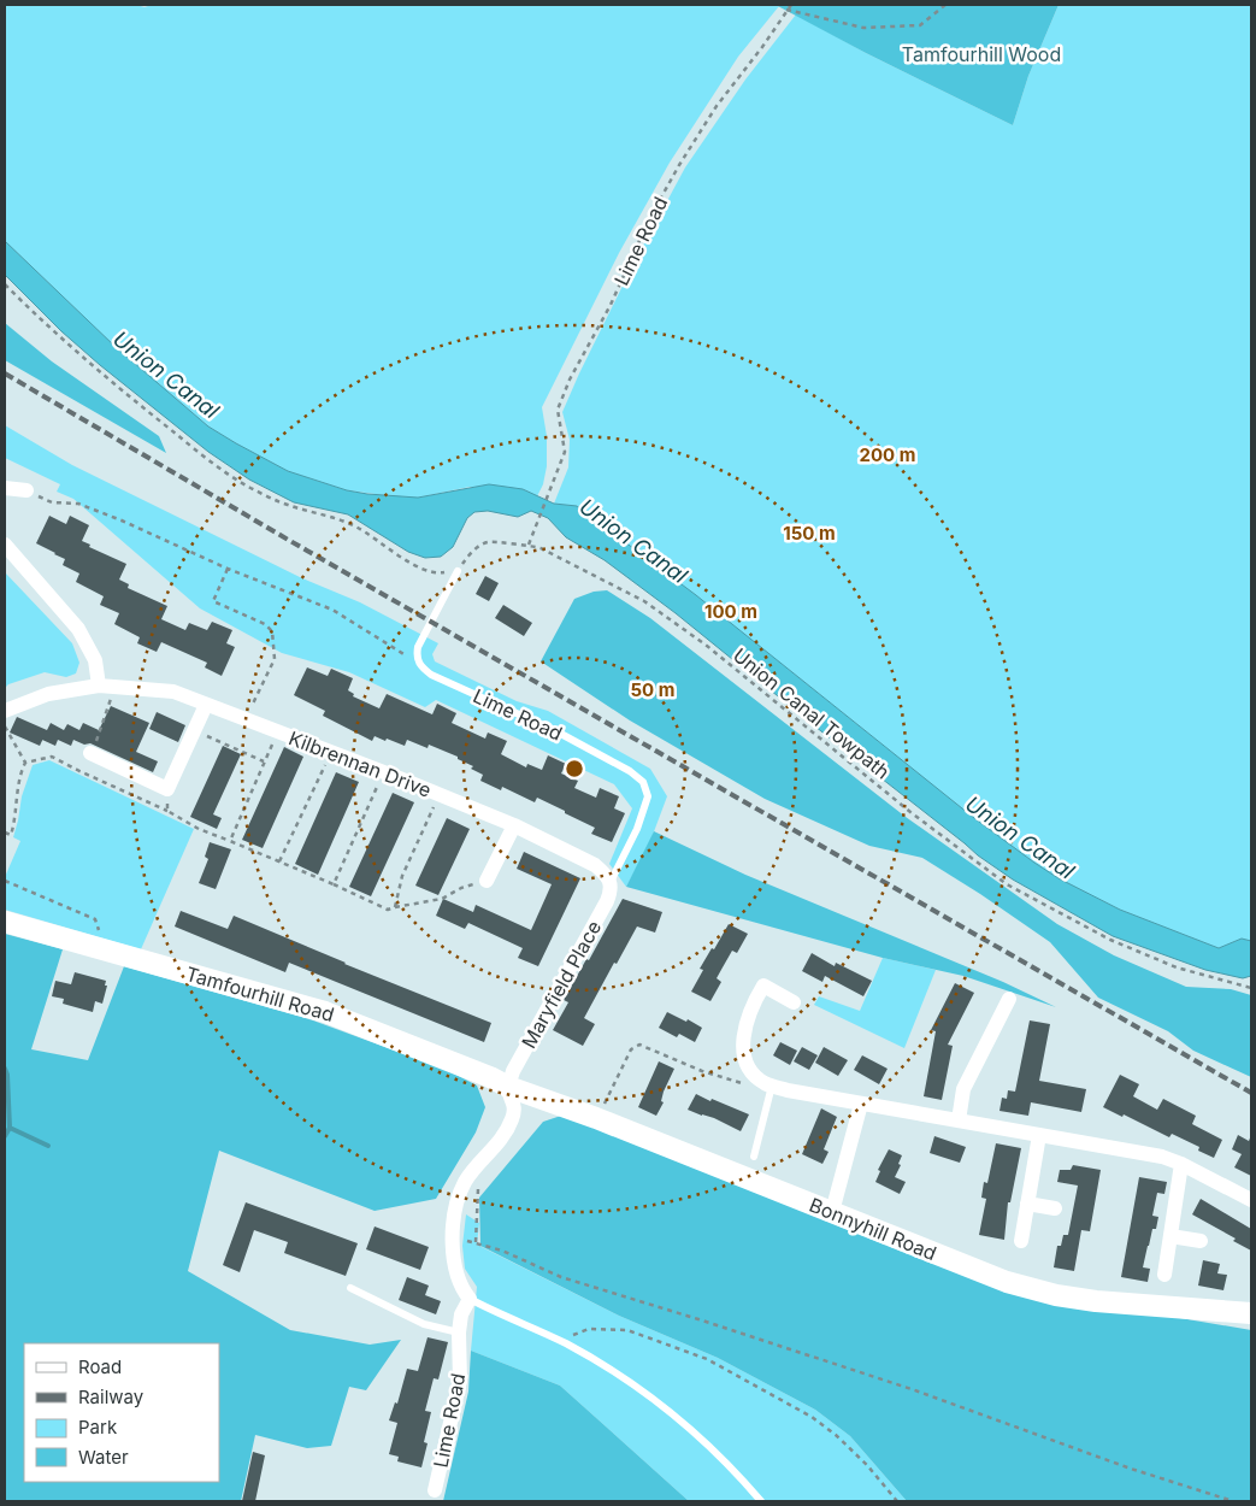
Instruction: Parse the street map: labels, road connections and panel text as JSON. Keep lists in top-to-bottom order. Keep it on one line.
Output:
{"streets":{"main road":["Tamfourhill Road","Bonnyhill Road"],"street":["Lime Road","Kilbrennan Drive","Maryfield Place"],"path":["Union Canal Towpath"]},"crossings":[["Lime Road","Union Canal Towpath"],["Lime Road","Kilbrennan Drive"],["Lime Road","Maryfield Place"],["Kilbrennan Drive","Maryfield Place"],["Maryfield Place","Tamfourhill Road"],["Maryfield Place","Bonnyhill Road"],["Tamfourhill Road","Bonnyhill Road"]],"water":["Union Canal"],"parks":["Tamfourhill Wood"],"legend":["Road","Railway","Park","Water"],"rings":["200 m","150 m","100 m","50 m"]}
